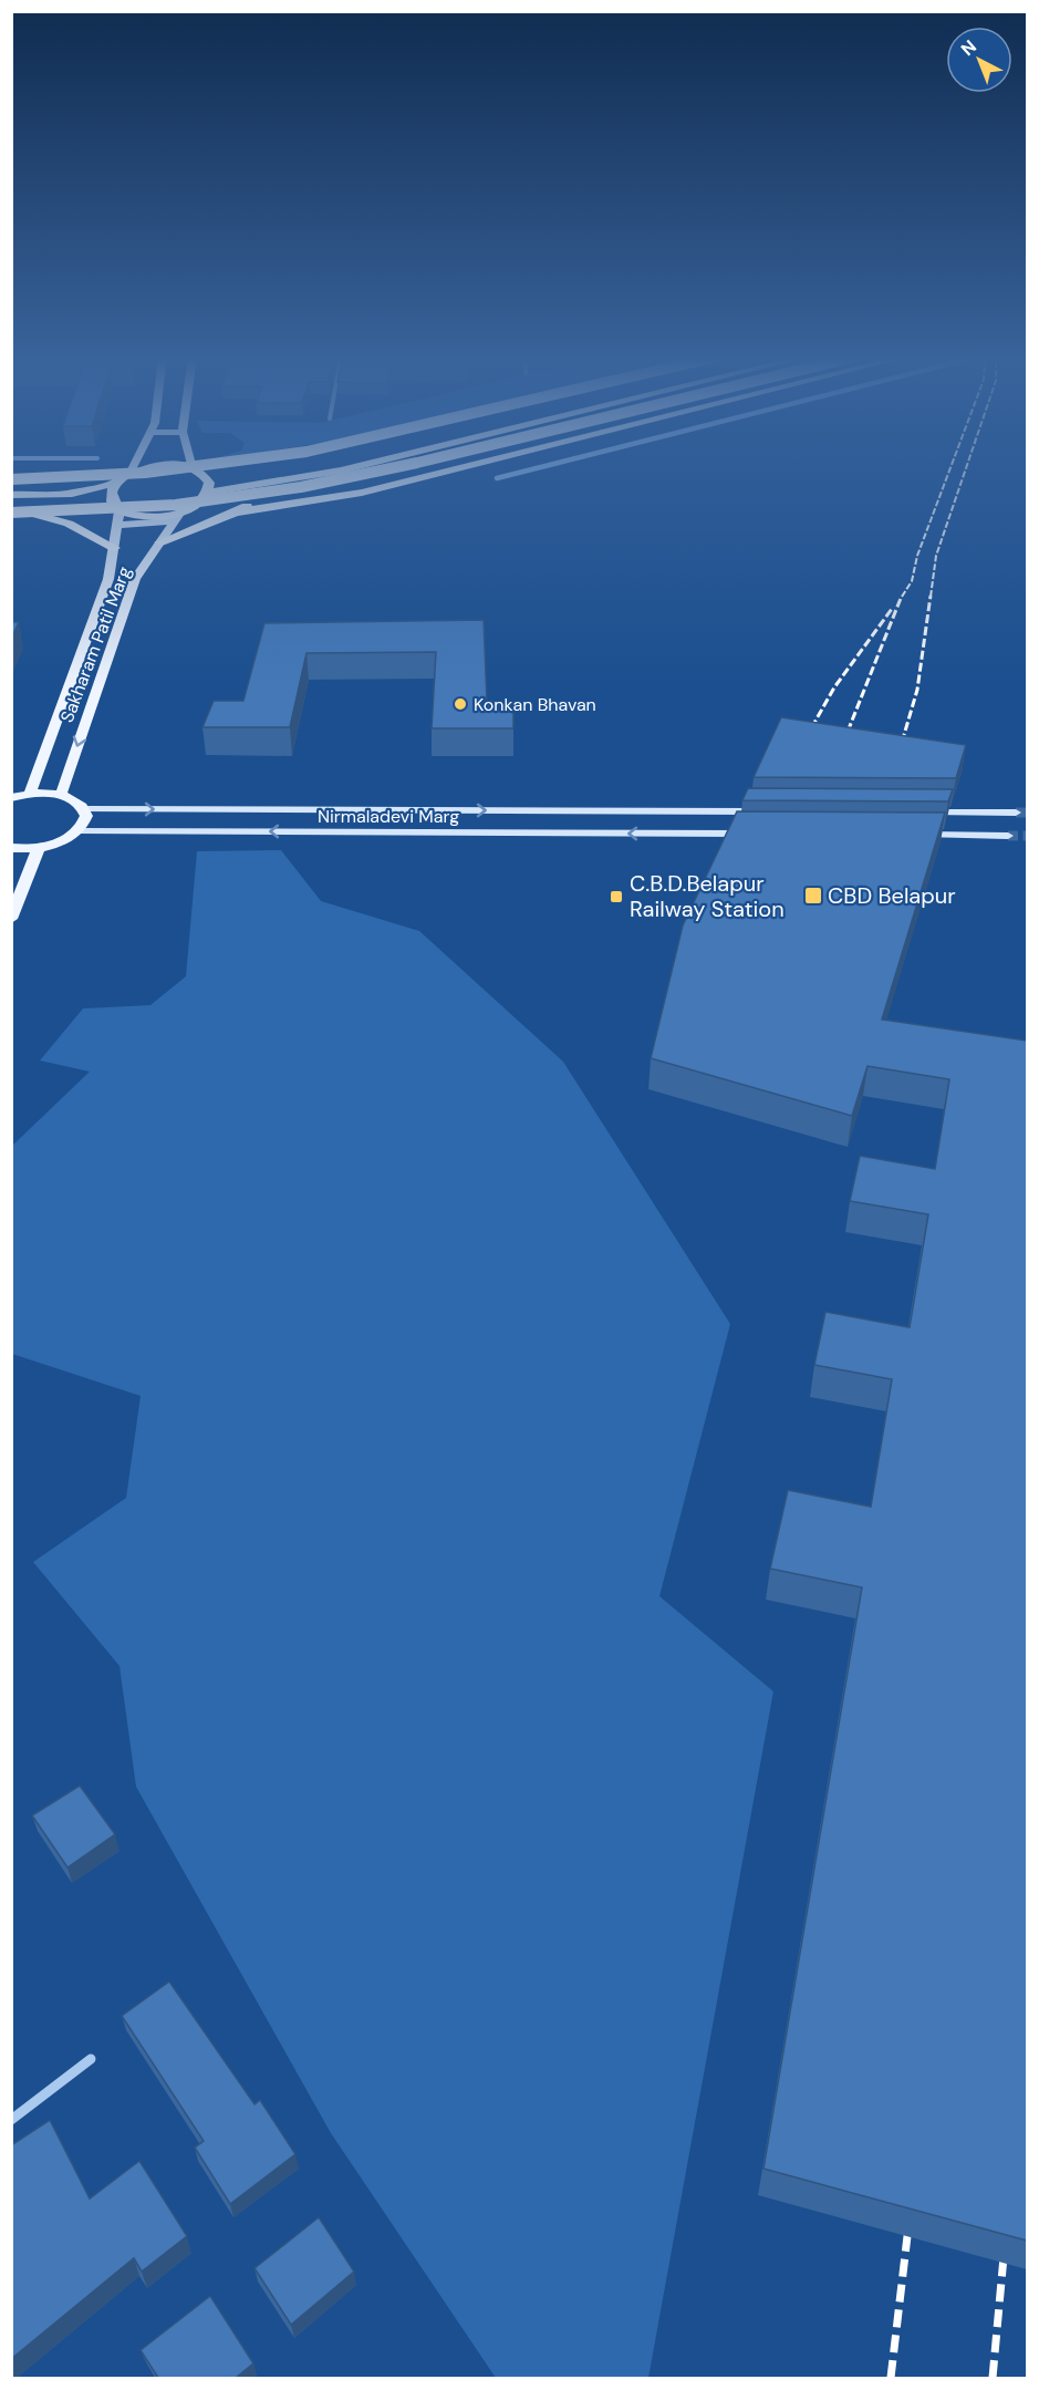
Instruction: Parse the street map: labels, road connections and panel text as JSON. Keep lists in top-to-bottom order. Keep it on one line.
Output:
{"streets":{"main road":["Sakharam Patil Marg","Nirmaladevi Marg"]},"places":{"other":["Konkan Bhavan"],"transit":["CBD Belapur","C.B.D.Belapur Railway Station"]},"north":"top left"}
